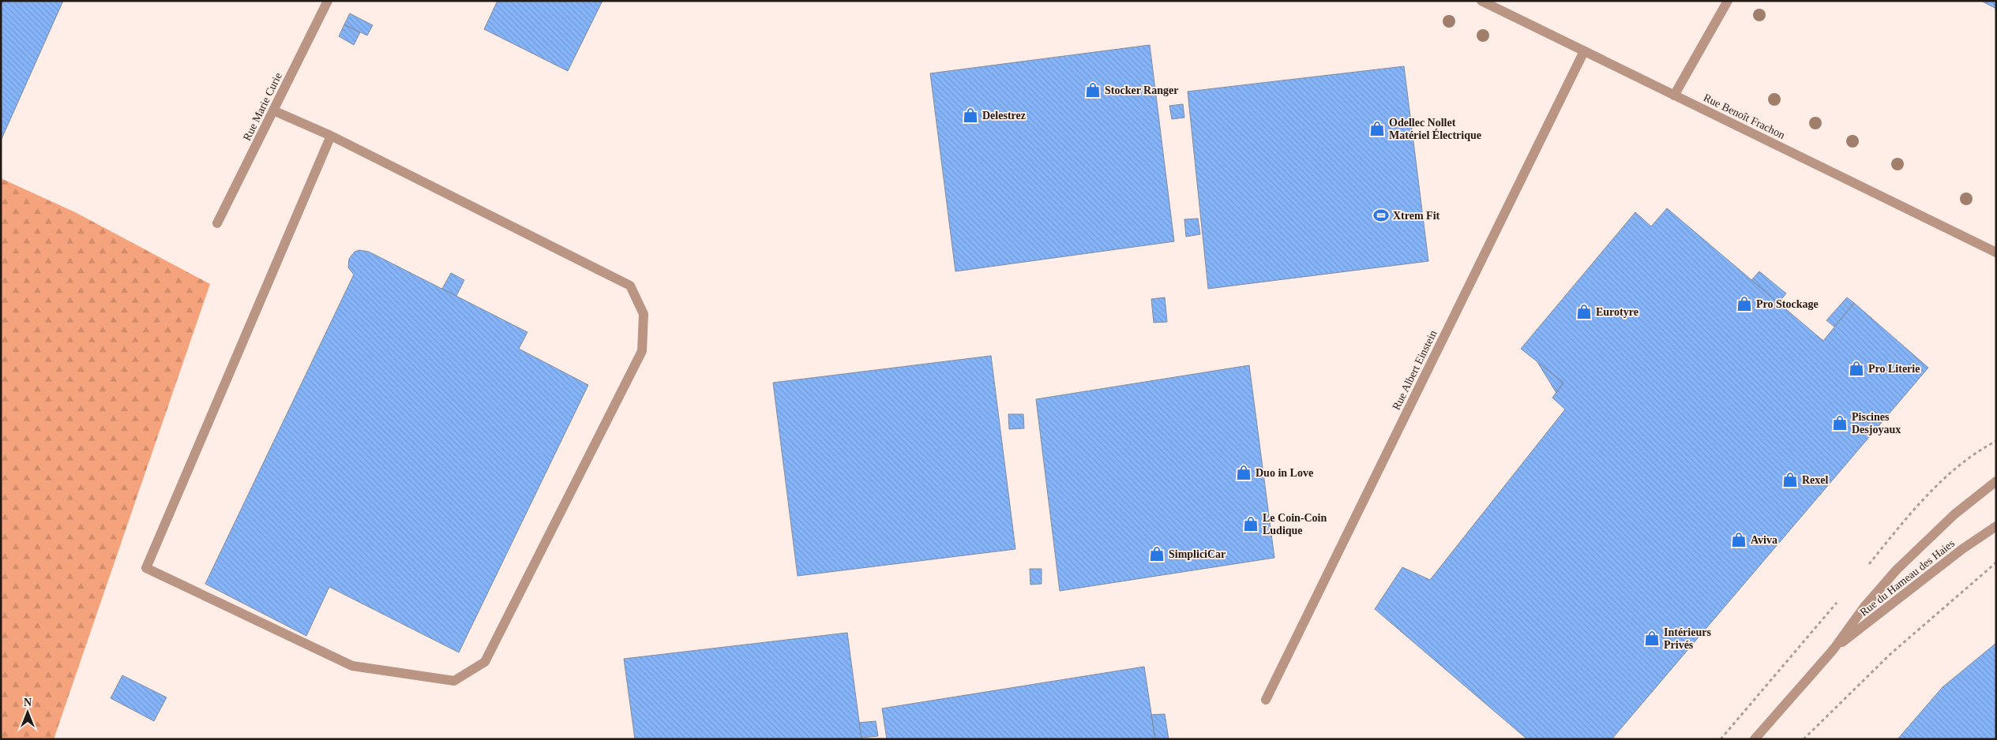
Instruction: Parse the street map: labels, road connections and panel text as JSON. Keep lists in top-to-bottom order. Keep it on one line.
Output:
{"streets":{"street":["Rue Marie Curie","Rue Benoît Frachon","Rue Albert Einstein","Rue du Hameau des Haies"]},"crossings":[["Rue Benoît Frachon","Rue Albert Einstein"]],"places":{"shop":["Stocker Ranger","Delestrez","Odellec Nollet Matériel Électrique","Pro Stockage","Eurotyre","Pro Literie","Piscines Desjoyaux","Duo in Love","Rexel","Le Coin-Coin Ludique","Aviva","SimpliciCar","Intérieurs Privés"],"sports":["Xtrem Fit"]},"north":"top"}
